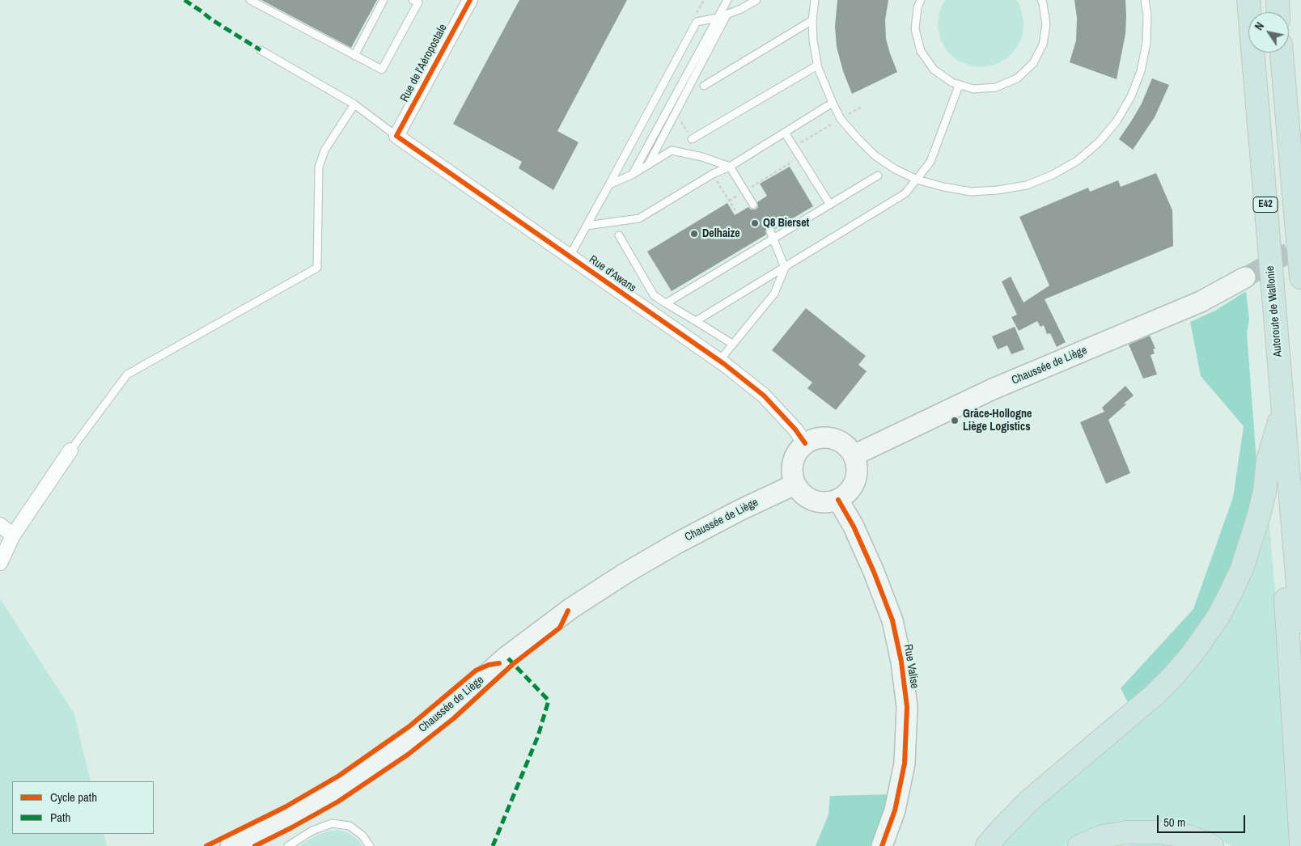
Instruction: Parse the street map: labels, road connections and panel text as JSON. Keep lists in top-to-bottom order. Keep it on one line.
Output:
{"streets":{"highway":["E42","Autoroute de Wallonie"],"main road":["Chaussée de Liège","Rue Valise"],"street":["Rue de l'Aéropostale","Rue d'Awans"]},"crossings":[["Rue de l'Aéropostale","Rue d'Awans"],["Rue d'Awans","Chaussée de Liège"],["Rue d'Awans","Rue Valise"],["Chaussée de Liège","Rue Valise"]],"places":["Q8 Bierset","Delhaize","Grâce-Hollogne Liège Logistics"],"legend":["Cycle path","Path"],"scale_bar":"50 m","north":"top left"}
